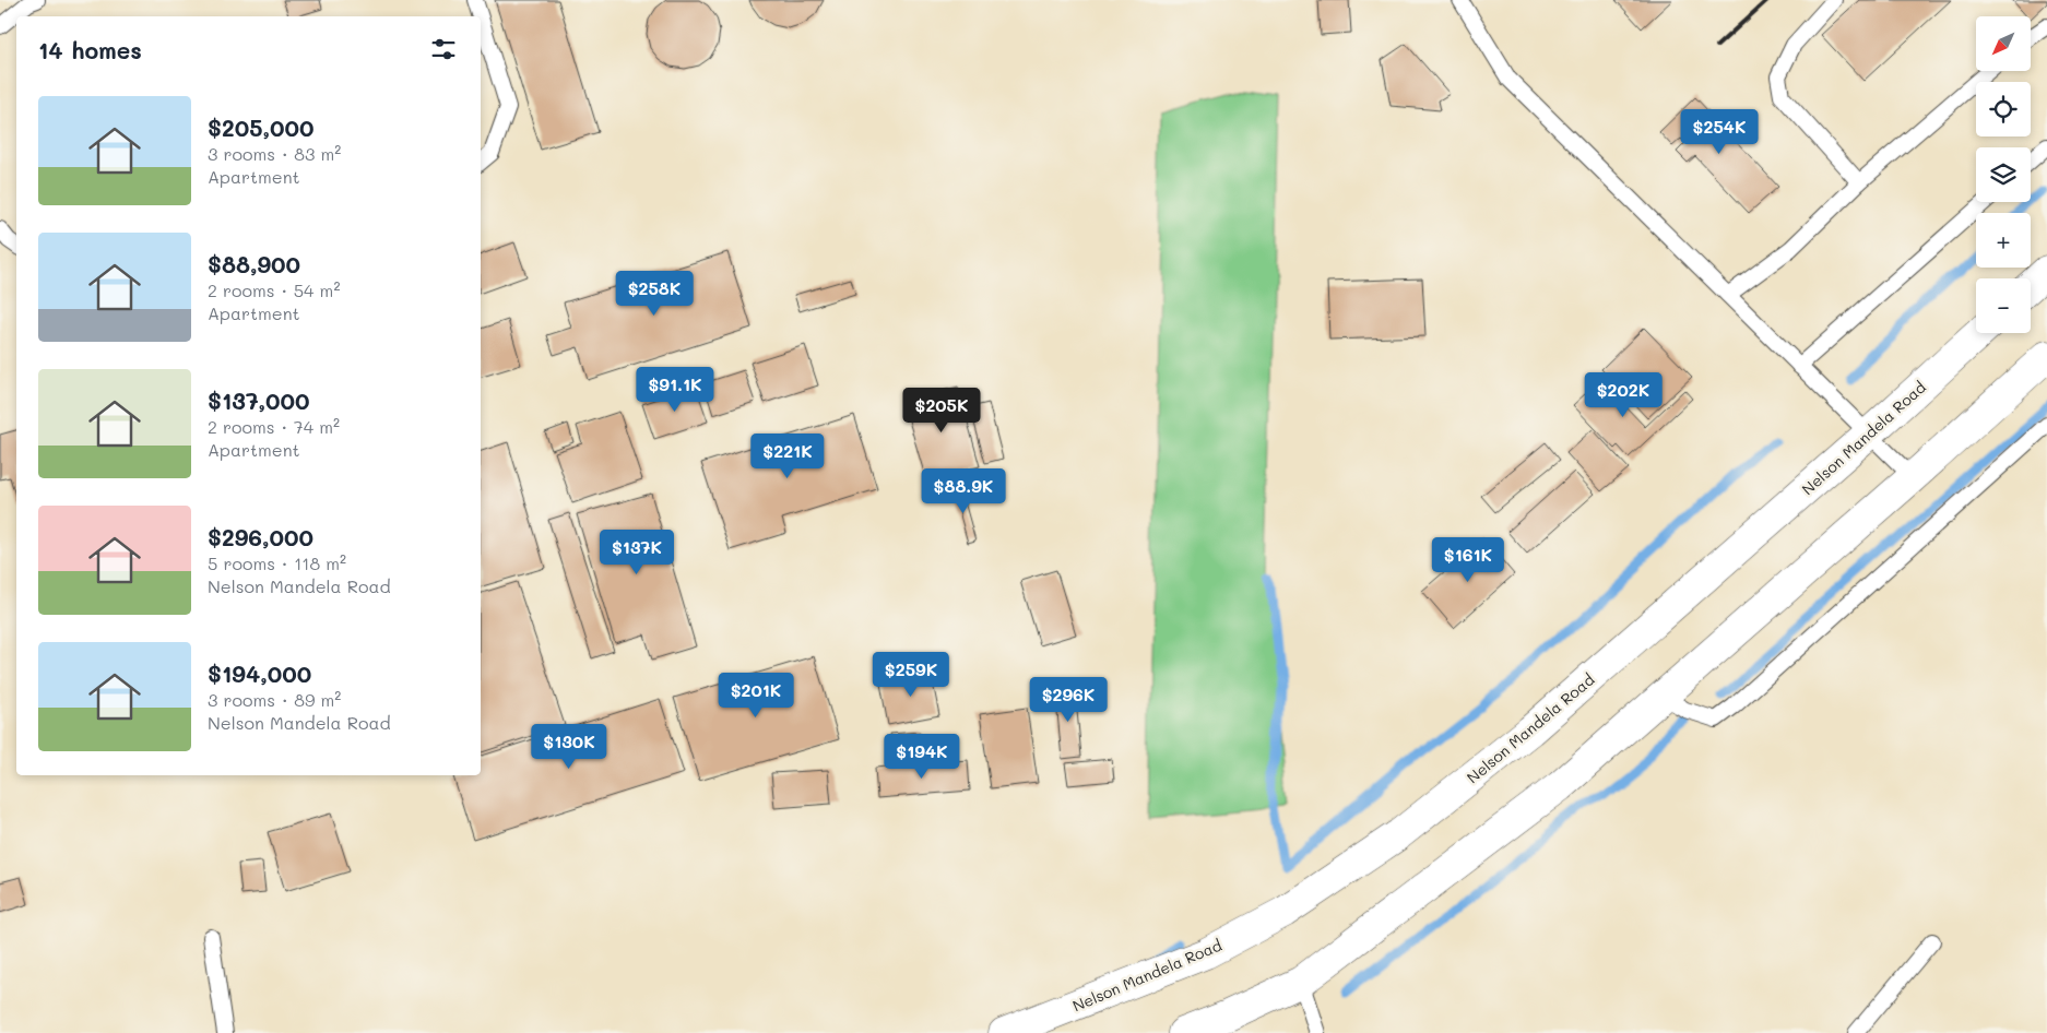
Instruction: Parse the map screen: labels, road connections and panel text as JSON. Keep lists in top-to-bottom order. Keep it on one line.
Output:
{"streets":{"main road":["Nelson Mandela Road"]},"north":"bottom left","page":{"map_buttons":["+","−"],"heading":"14 homes","list":[{"name":"$205,000","note":"3 rooms · 83 m² · Apartment"},{"name":"$88,900","note":"2 rooms · 54 m² · Apartment"},{"name":"$137,000","note":"2 rooms · 74 m² · Apartment"},{"name":"$296,000","note":"5 rooms · 118 m² · Nelson Mandela Road"},{"name":"$194,000","note":"3 rooms · 89 m² · Nelson Mandela Road"}],"price":["$254K","$258K","$91.1K","$202K","$205K","$221K","$88.9K","$137K","$161K","$259K","$201K","$296K","$130K","$194K"]}}
